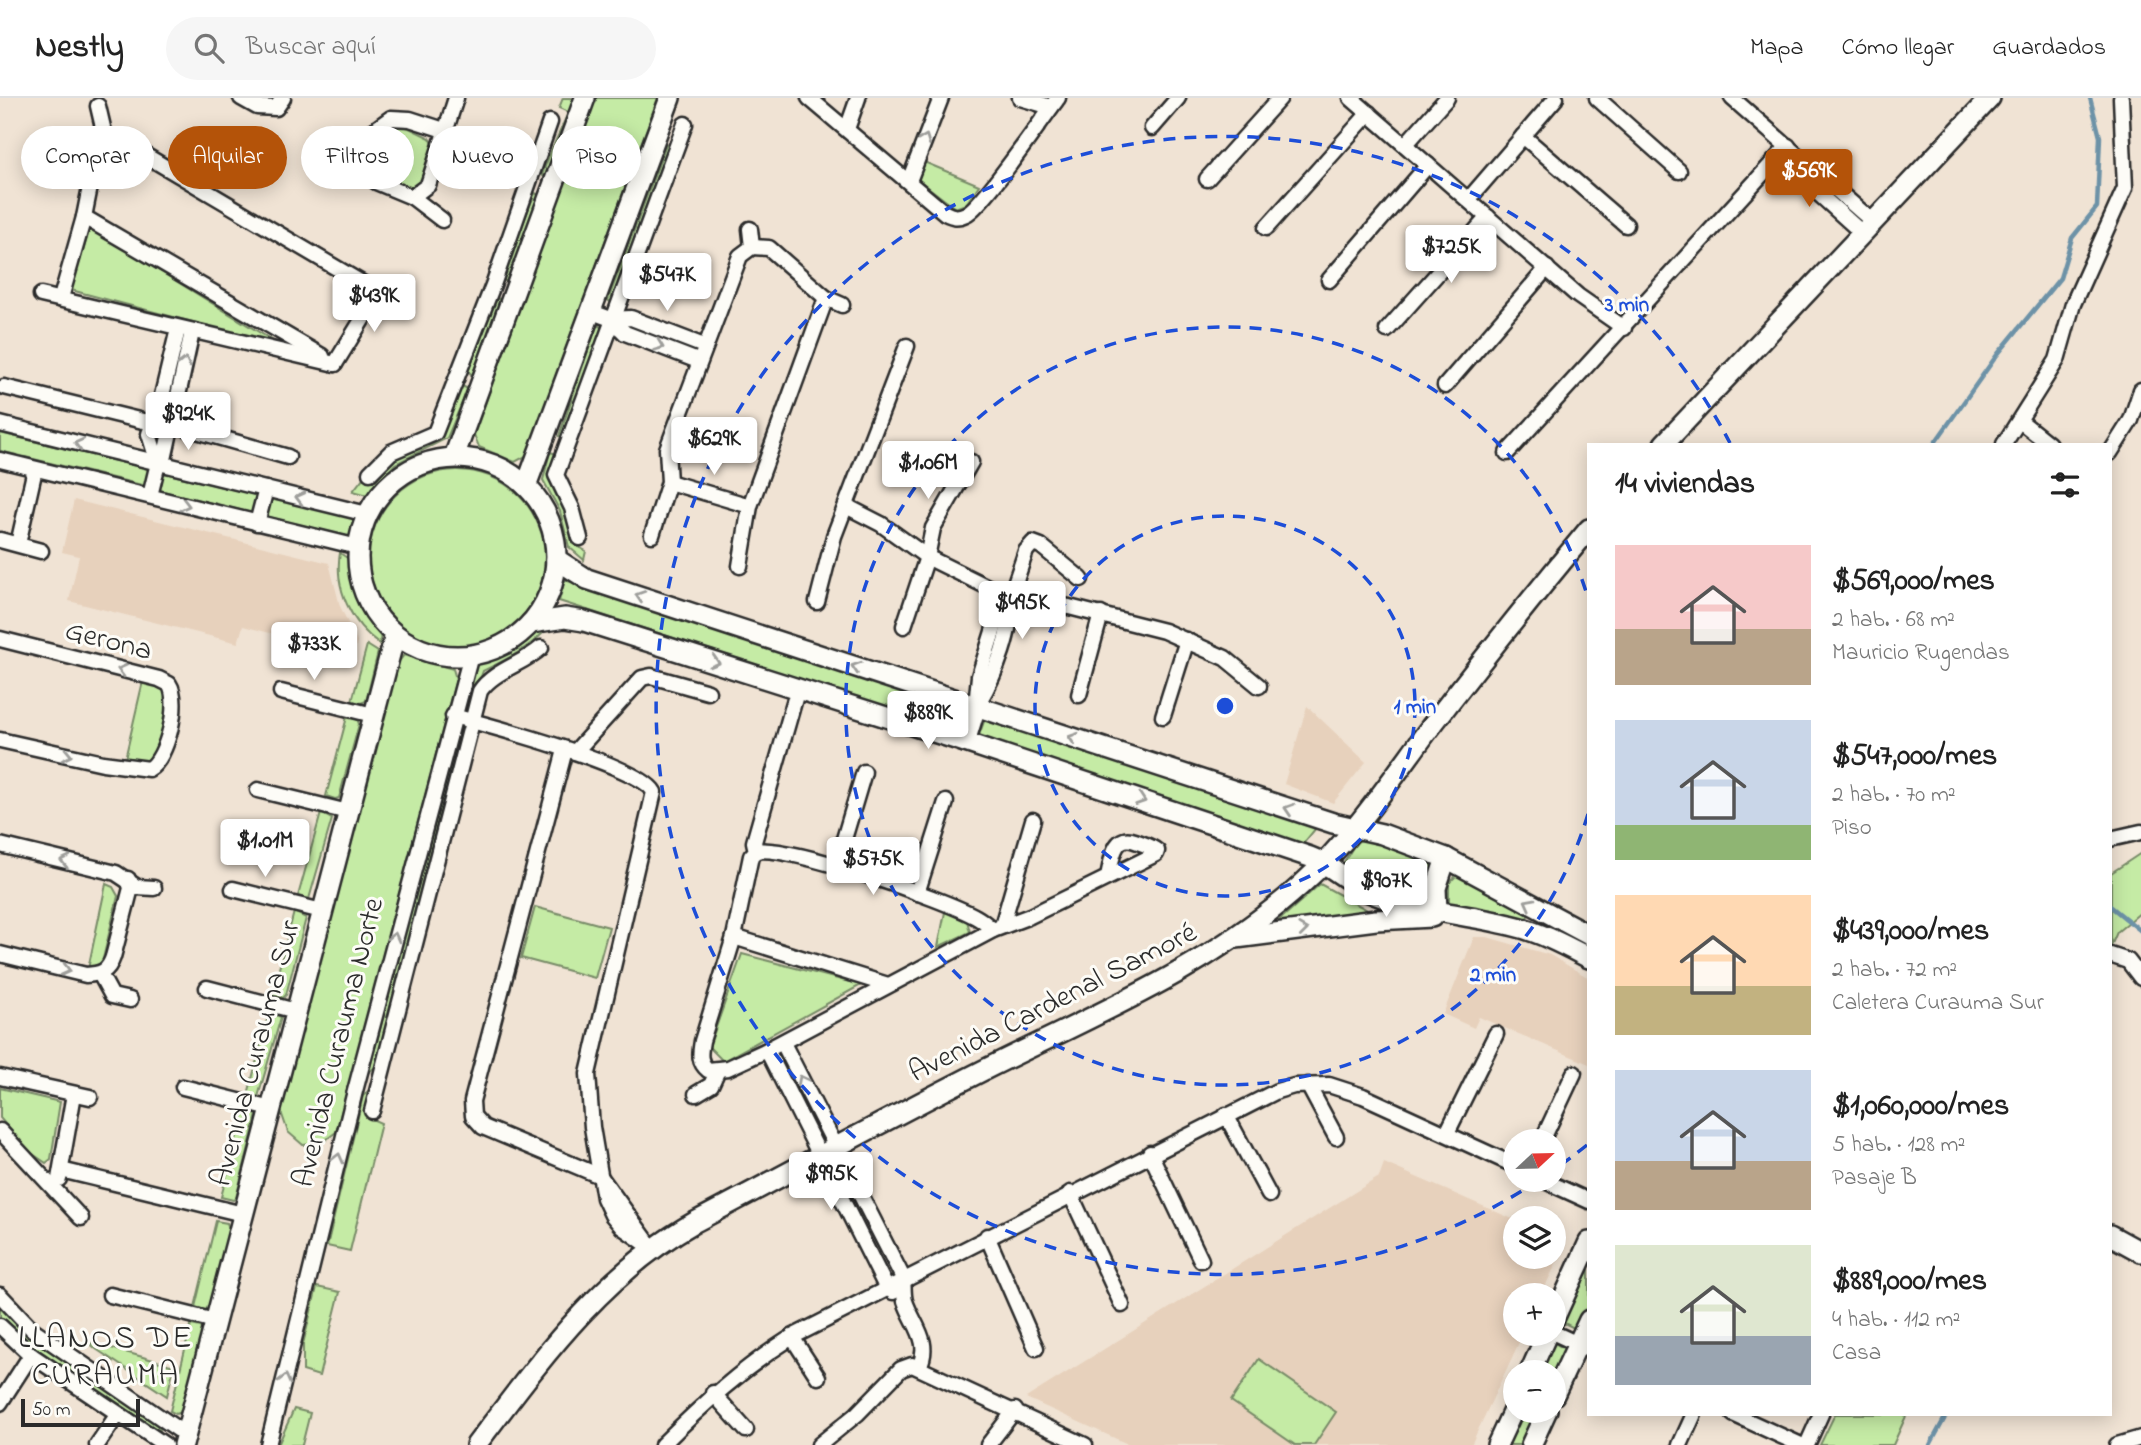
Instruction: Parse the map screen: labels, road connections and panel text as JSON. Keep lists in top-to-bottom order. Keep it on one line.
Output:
{"streets":{"street":["Gerona","Avenida Cardenal Samoré","Avenida Curauma Norte","Avenida Curauma Sur"]},"crossings":[["Avenida Curauma Norte","Avenida Curauma Sur"]],"districts":["LLANOS DE CURAUMA"],"scale_bar":"50 m","north":"right","page":{"header":"Nestly","search":"Buscar aquí","nav":["Mapa","Cómo llegar","Guardados"],"chip":["Comprar","Alquilar","Filtros","Nuevo","Piso"],"price":["$569K","$725K","$547K","$439K","$924K","$629K","$1.06M","$495K","$733K","$889K","$1.01M","$575K","$907K","$995K"],"heading":"14 viviendas","list":[{"name":"$569,000/mes","note":"2 hab. · 68 m² · Mauricio Rugendas"},{"name":"$547,000/mes","note":"2 hab. · 70 m² · Piso"},{"name":"$439,000/mes","note":"2 hab. · 72 m² · Caletera Curauma Sur"},{"name":"$1,060,000/mes","note":"5 hab. · 128 m² · Pasaje B"},{"name":"$889,000/mes","note":"4 hab. · 112 m² · Casa"}],"map_buttons":["+","−"],"scale":"50 m"},"rings":["3 min","1 min","2 min"]}
